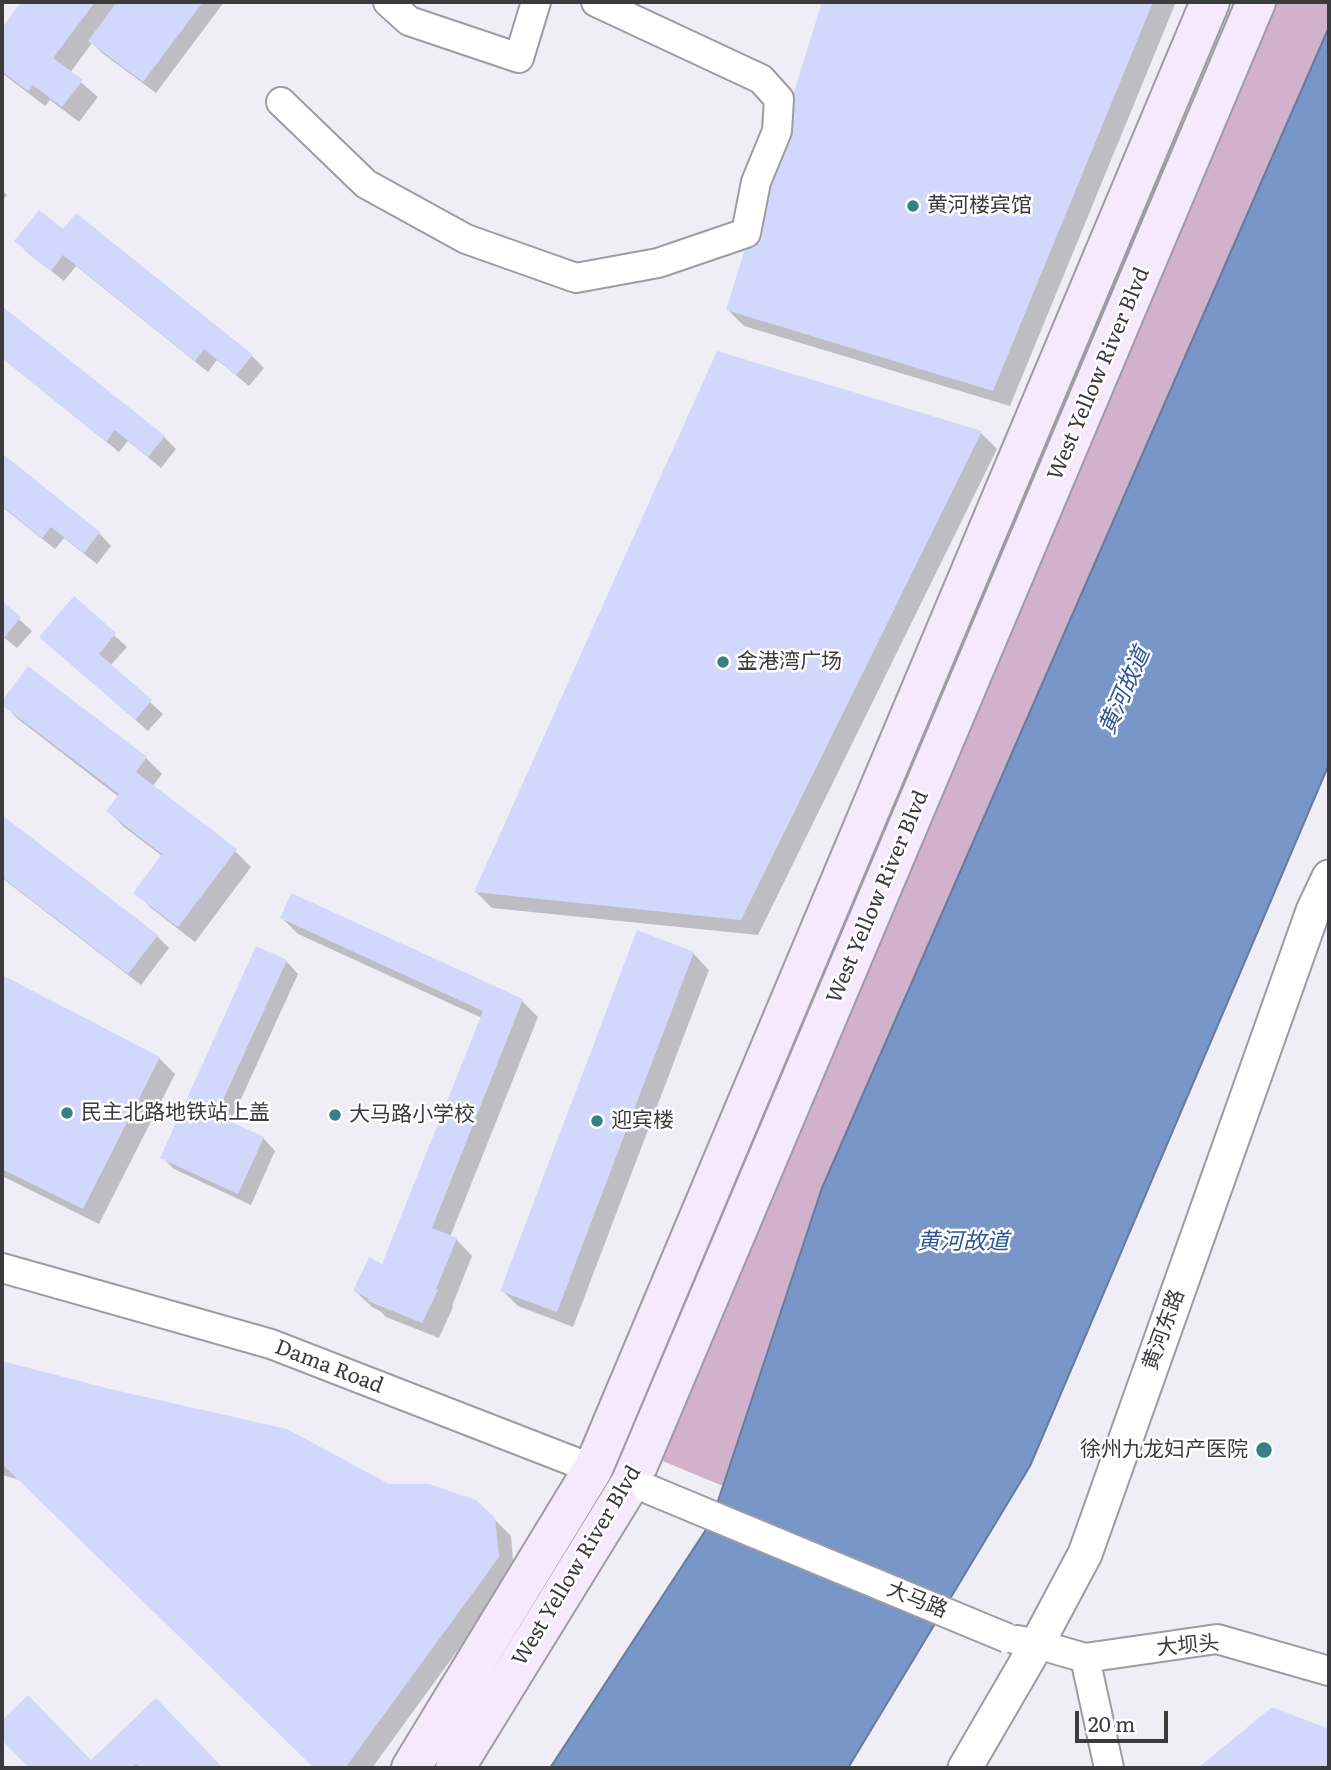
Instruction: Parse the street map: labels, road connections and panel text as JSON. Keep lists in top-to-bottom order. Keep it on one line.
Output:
{"streets":{"main road":["West Yellow River Blvd"],"street":["黄河东路","Dama Road","大马路","大坝头"]},"crossings":[["West Yellow River Blvd","Dama Road"],["West Yellow River Blvd","大马路"],["黄河东路","大马路"],["Dama Road","大马路"],["大马路","大坝头"]],"water":["黄河故道"],"places":["黄河楼宾馆","金港湾广场","民主北路地铁站上盖","大马路小学校","迎宾楼","徐州九龙妇产医院"],"scale_bar":"20 m"}
